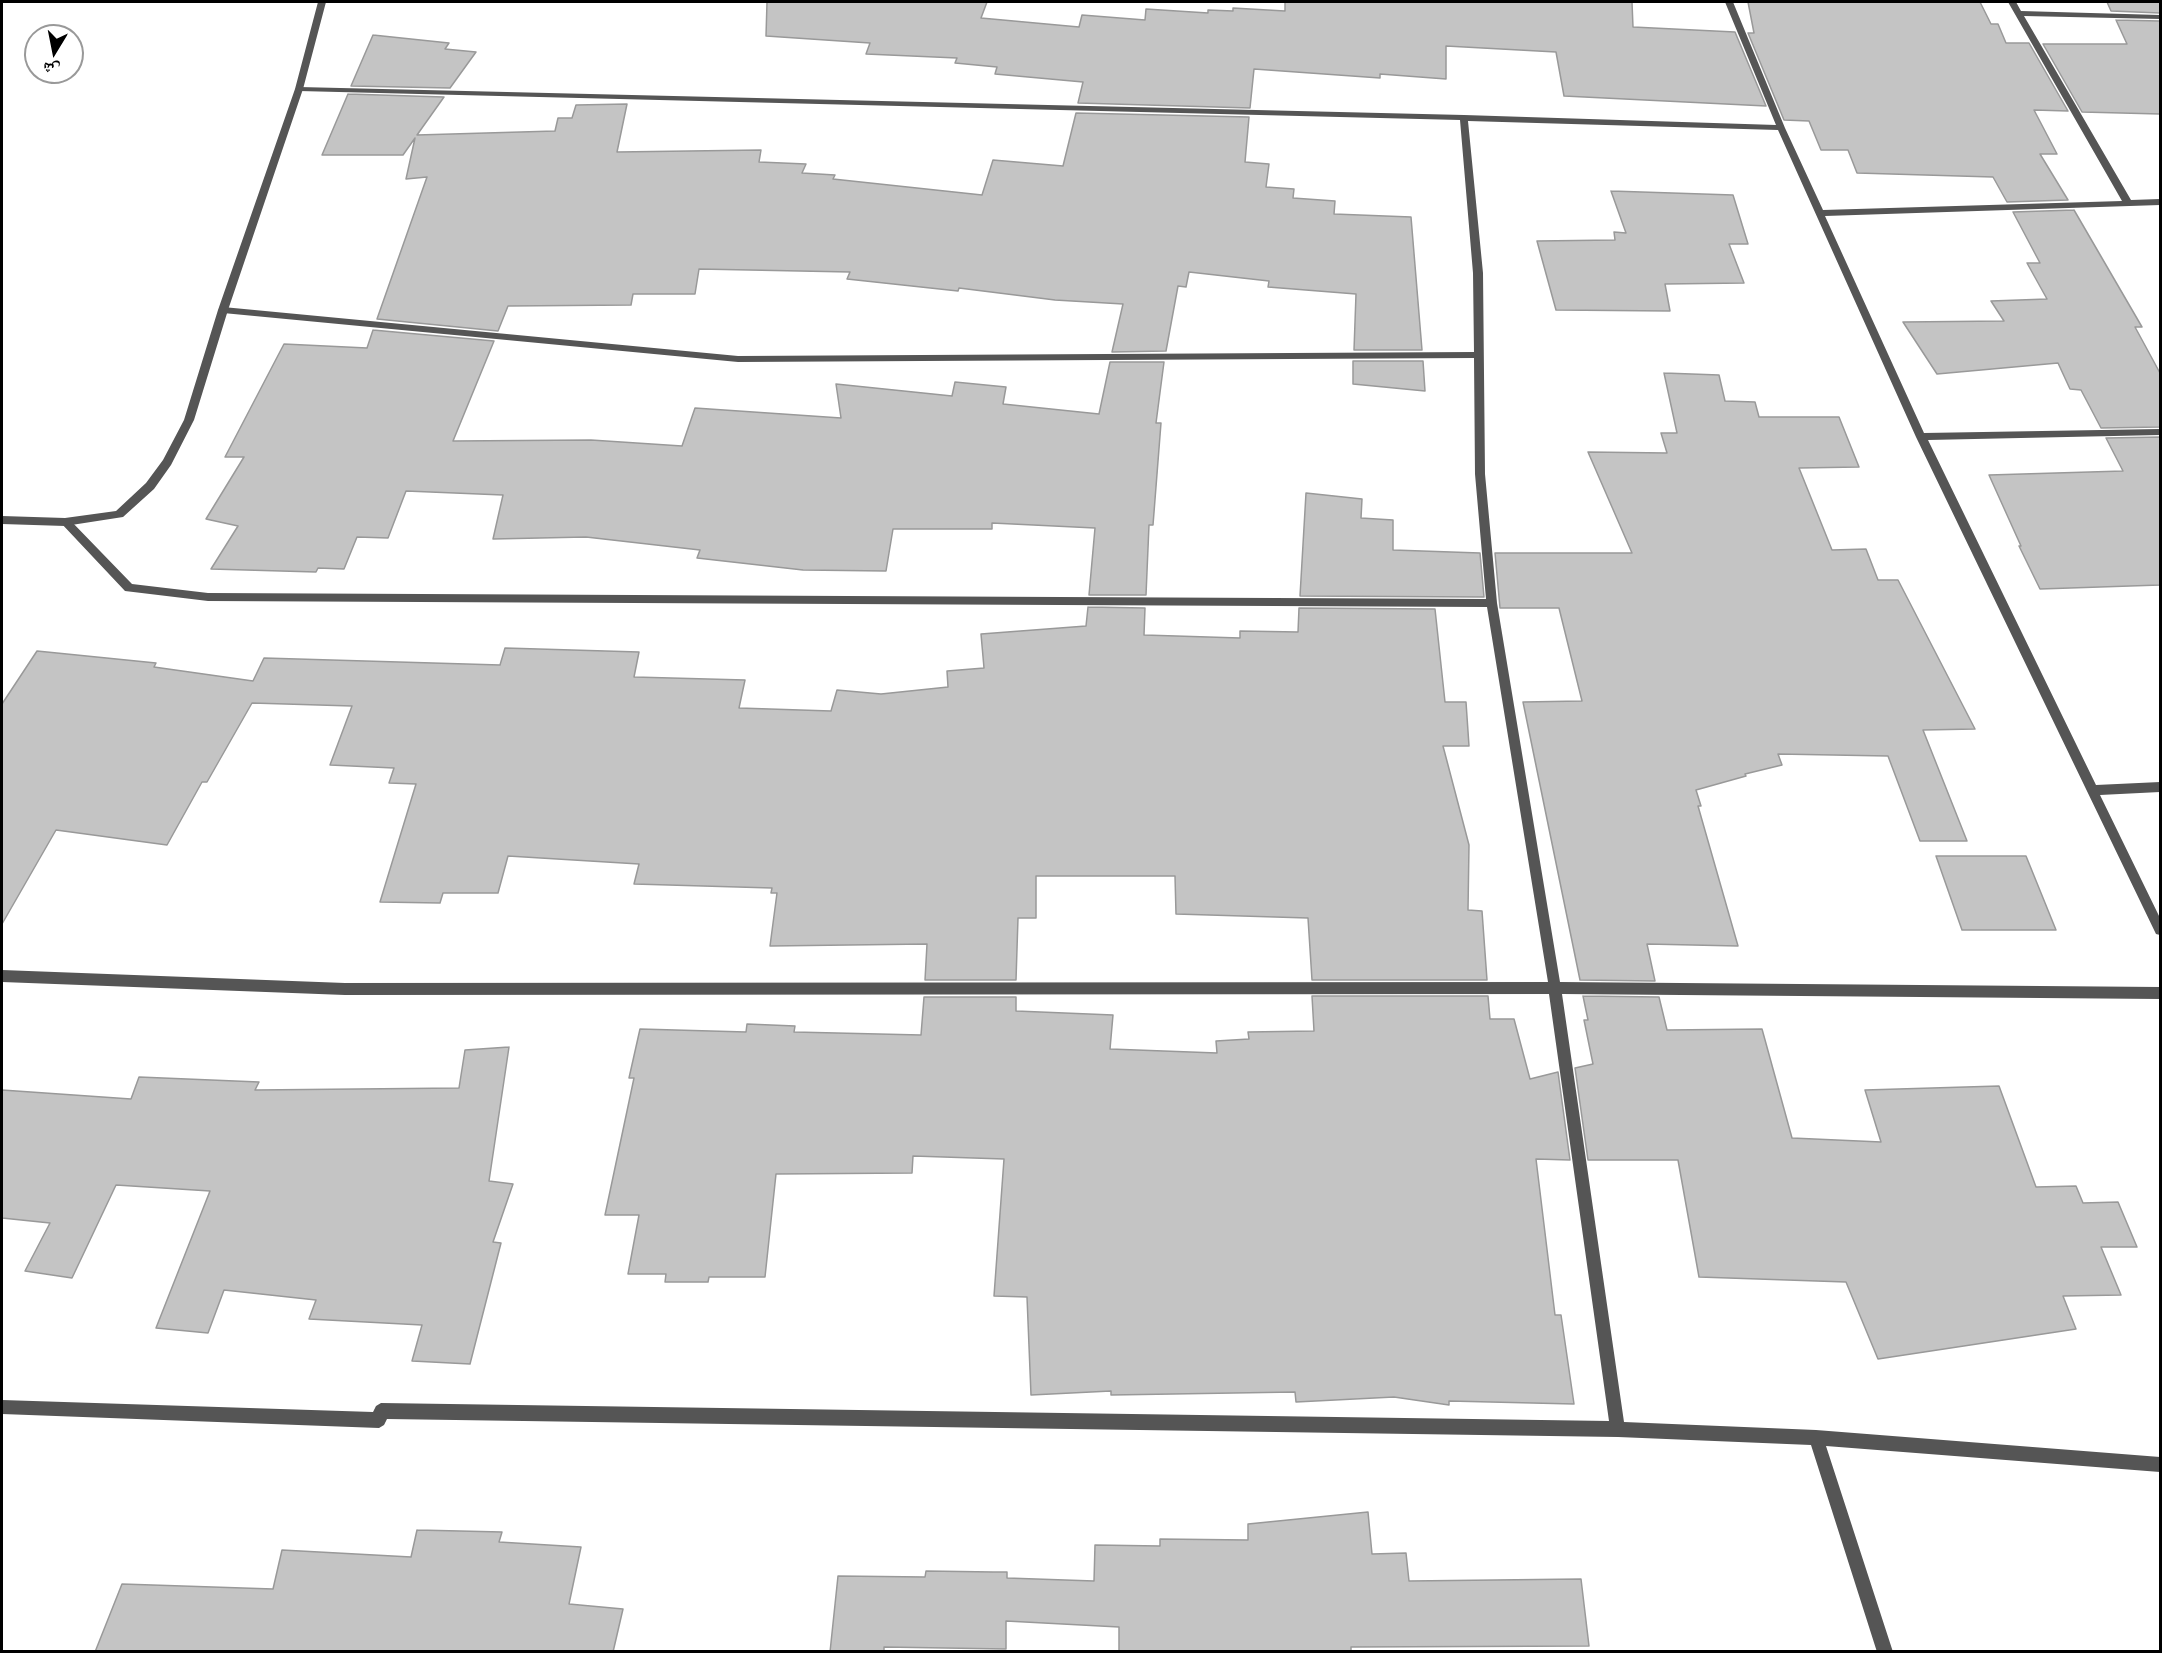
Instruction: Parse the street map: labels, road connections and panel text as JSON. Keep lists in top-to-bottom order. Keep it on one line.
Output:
{"north":"bottom"}
